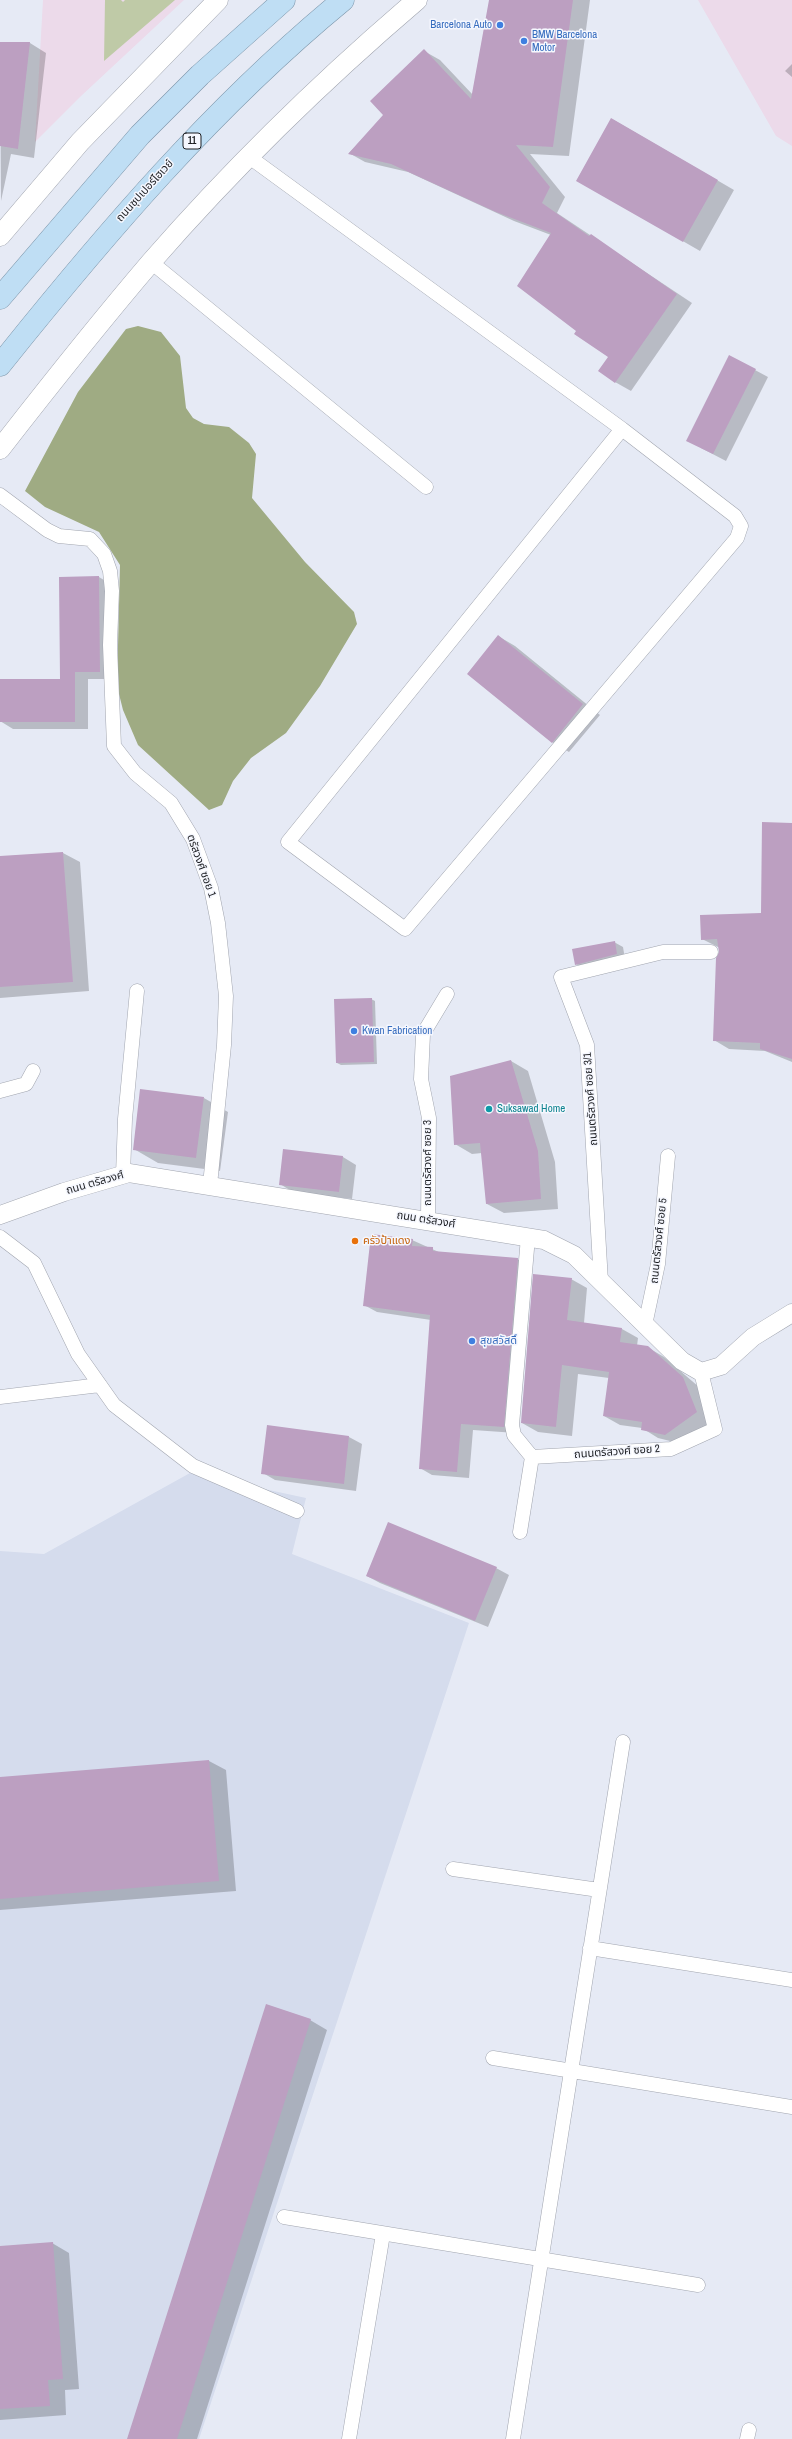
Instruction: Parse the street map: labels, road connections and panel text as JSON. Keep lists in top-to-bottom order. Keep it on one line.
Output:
{"streets":{"highway":["11","ถนนซุปเปอร์ไฮเวย์"],"street":["ตรัสวงศ์ ซอย 1","ถนนตรัสวงศ์ ซอย 3/1","ถนนตรัสวงศ์ ซอย 3","ถนน ตรัสวงศ์","ถนนตรัสวงศ์ ซอย 5","ถนนตรัสวงศ์ ซอย 2"]},"crossings":[["ตรัสวงศ์ ซอย 1","ถนน ตรัสวงศ์"],["ถนนตรัสวงศ์ ซอย 3/1","ถนน ตรัสวงศ์"],["ถนนตรัสวงศ์ ซอย 3","ถนน ตรัสวงศ์"],["ถนน ตรัสวงศ์","ถนนตรัสวงศ์ ซอย 5"],["ถนน ตรัสวงศ์","ถนนตรัสวงศ์ ซอย 2"]],"places":["Barcelona Auto","BMW Barcelona Motor","Kwan Fabrication","Suksawad Home","ครัวป้าแดง","สุขสวัสดิ์"]}
